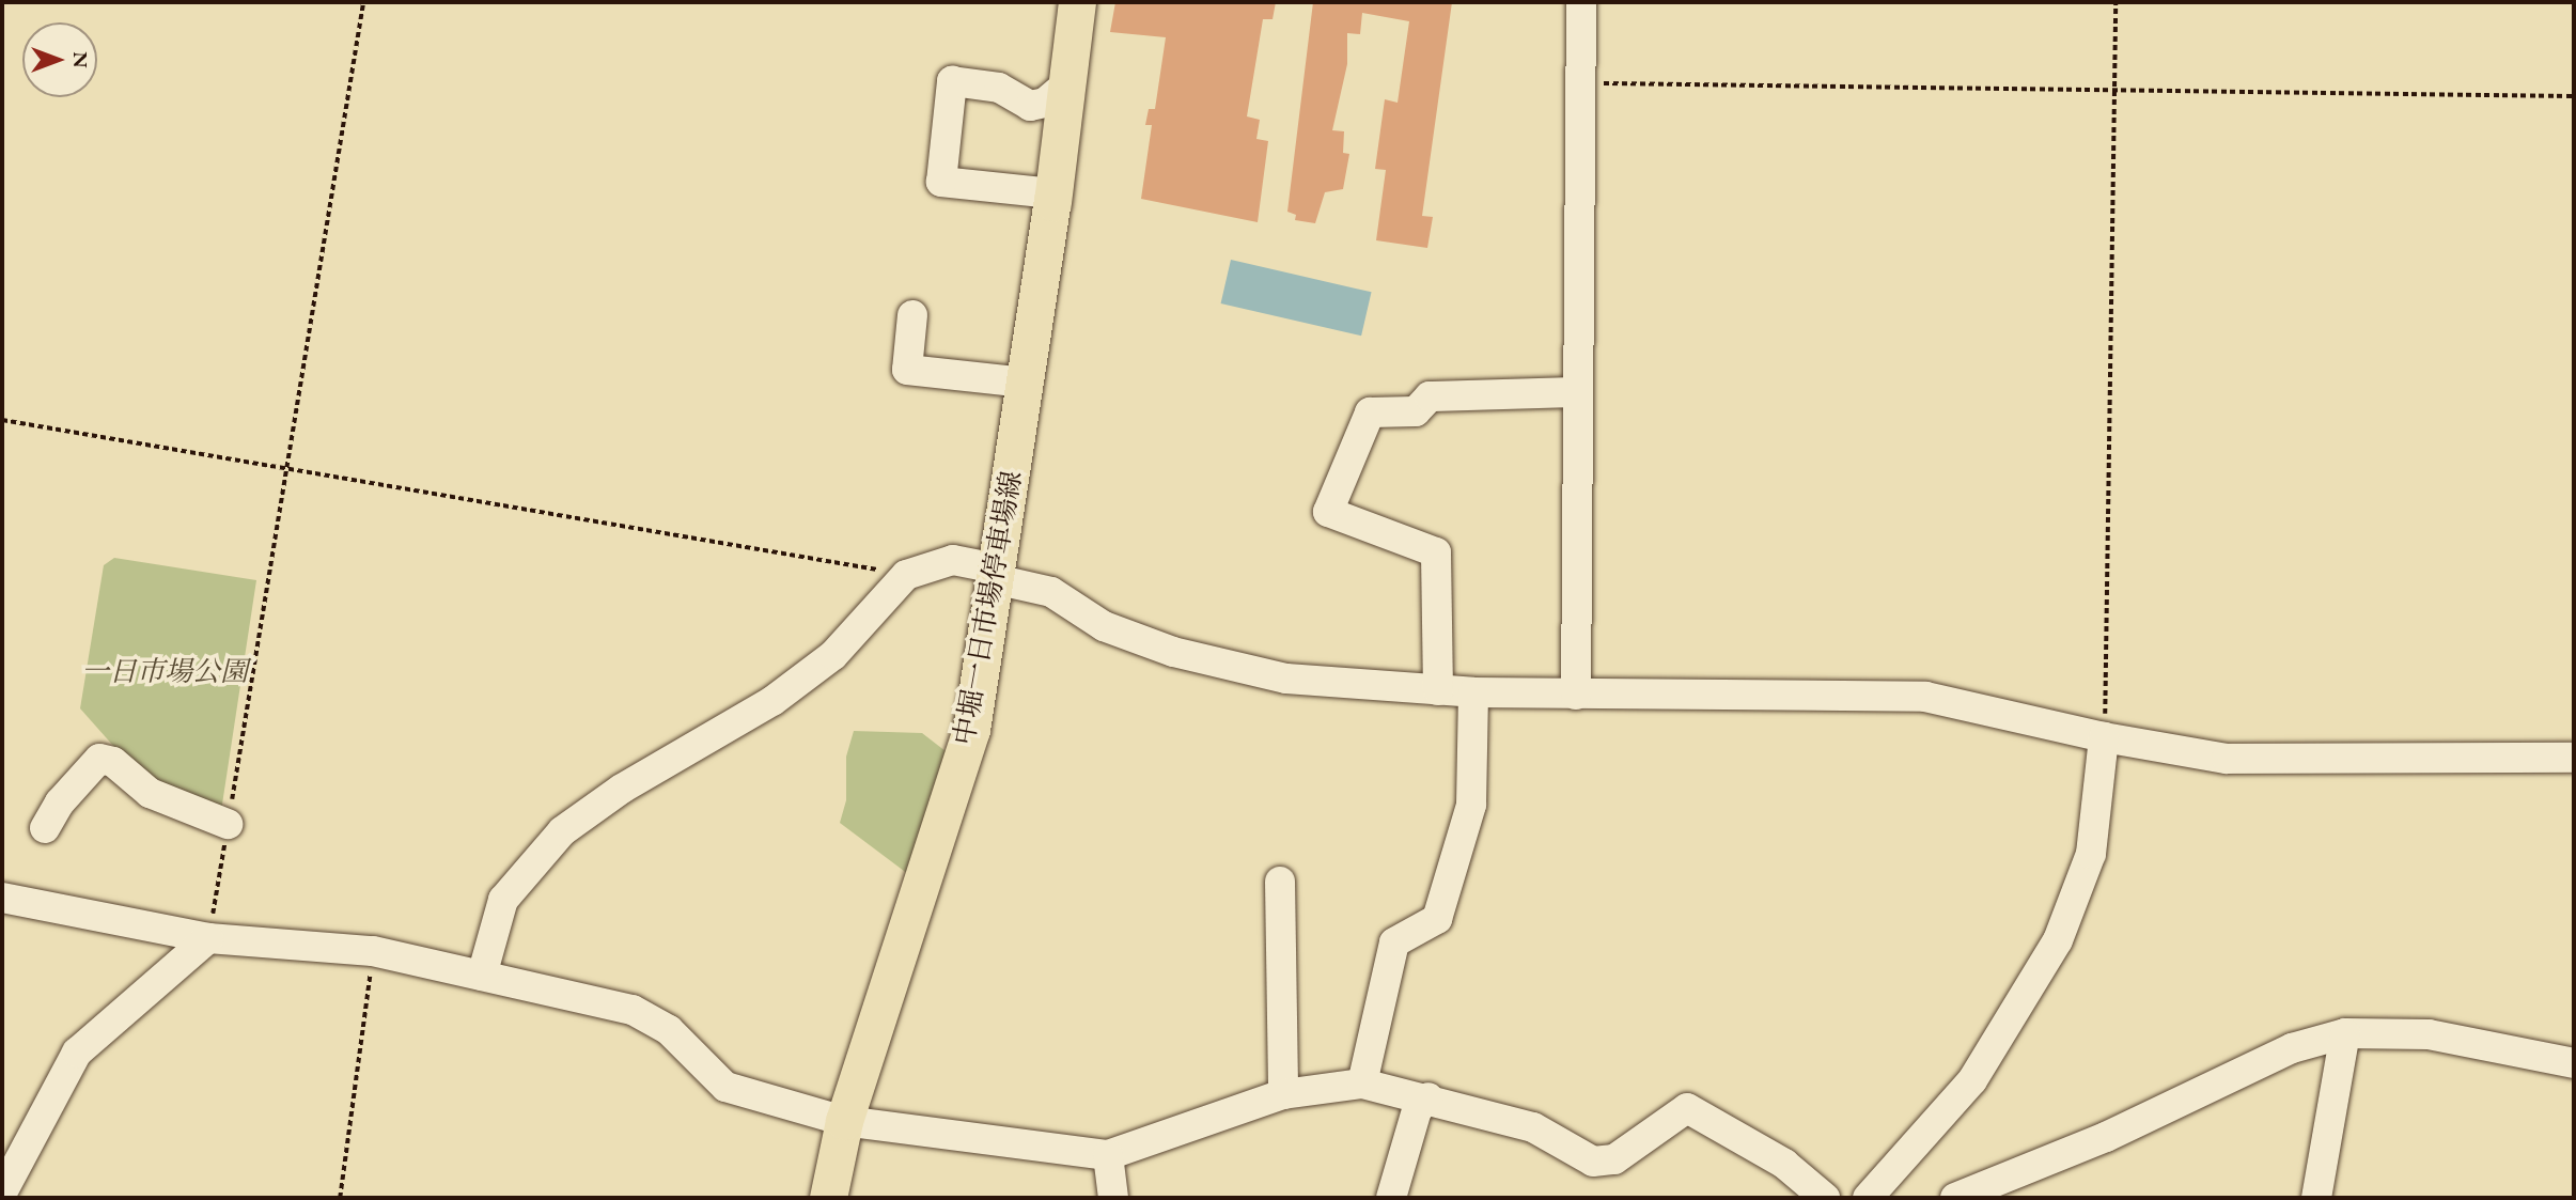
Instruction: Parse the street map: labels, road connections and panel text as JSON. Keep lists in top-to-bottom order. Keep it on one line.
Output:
{"streets":{"main road":["中堀一日市場停車場線"]},"parks":["一日市場公園"],"north":"right"}
